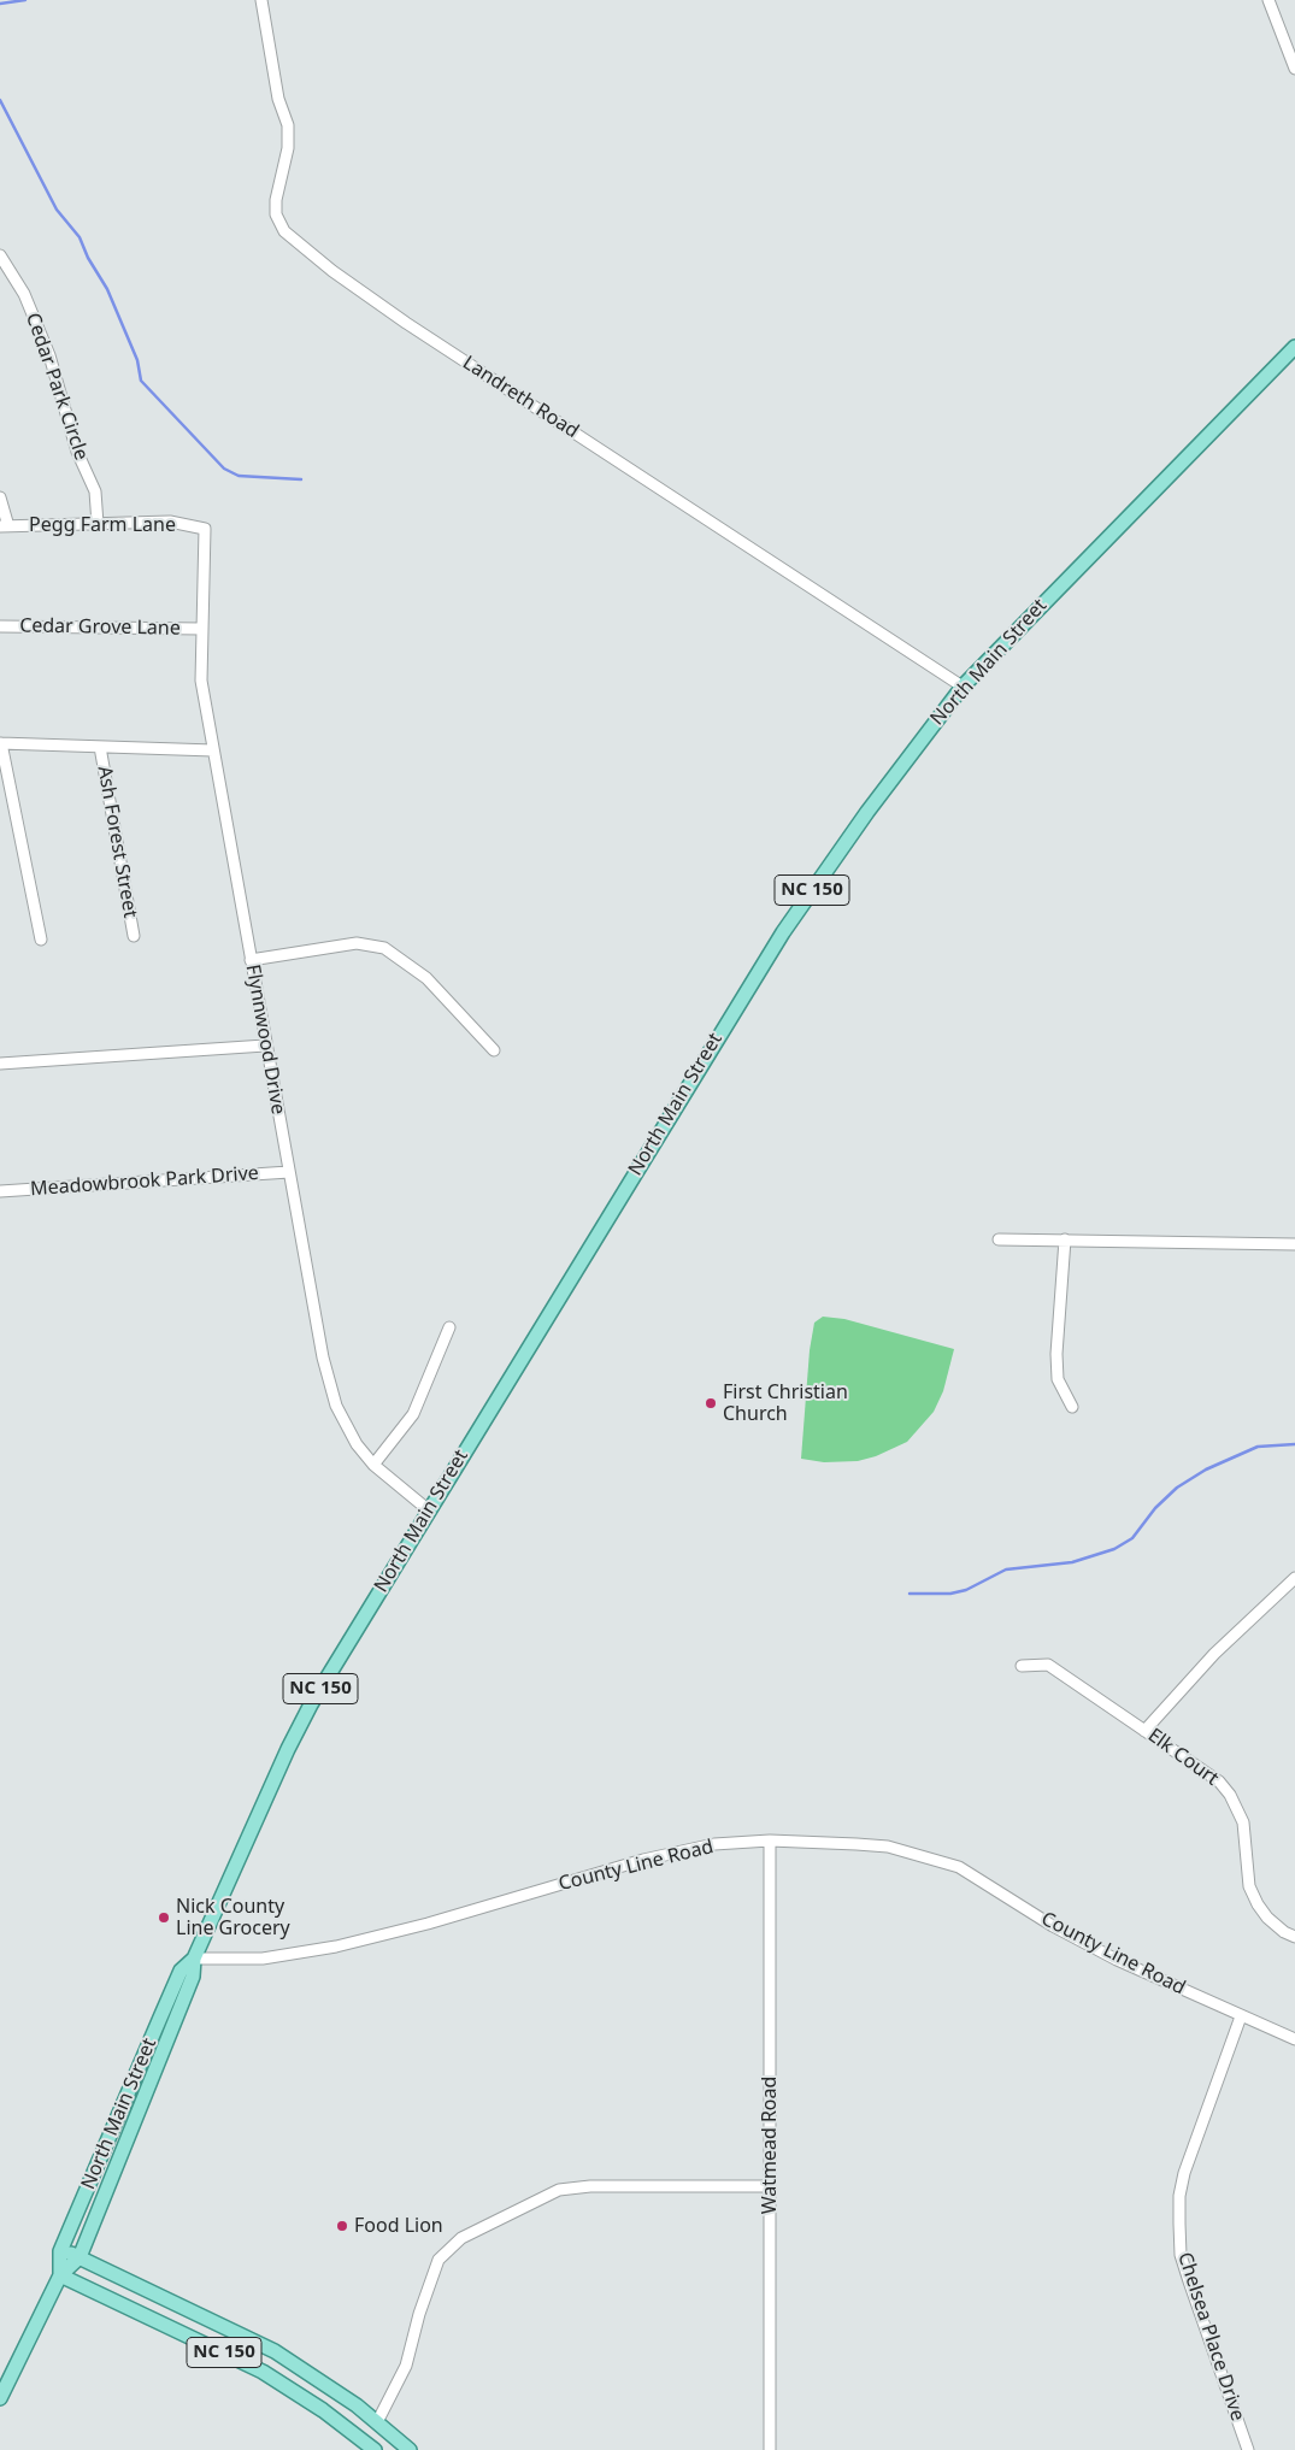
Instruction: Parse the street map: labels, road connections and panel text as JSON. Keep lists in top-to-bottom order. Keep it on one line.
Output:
{"streets":{"main road":["North Main Street","NC 150"],"street":["Cedar Park Circle","Landreth Road","Pegg Farm Lane","Cedar Grove Lane","Ash Forest Street","Flynnwood Drive","Meadowbrook Park Drive","Elk Court","County Line Road","Watmead Road","Chelsea Place Drive"]},"crossings":[["Cedar Park Circle","Pegg Farm Lane"],["Landreth Road","North Main Street"],["Pegg Farm Lane","Flynnwood Drive"],["Cedar Grove Lane","Flynnwood Drive"],["North Main Street","NC 150"],["North Main Street","Flynnwood Drive"],["North Main Street","County Line Road"],["Flynnwood Drive","Meadowbrook Park Drive"],["County Line Road","Watmead Road"],["County Line Road","Chelsea Place Drive"]],"places":["First Christian Church","Nick County Line Grocery","Food Lion"]}
